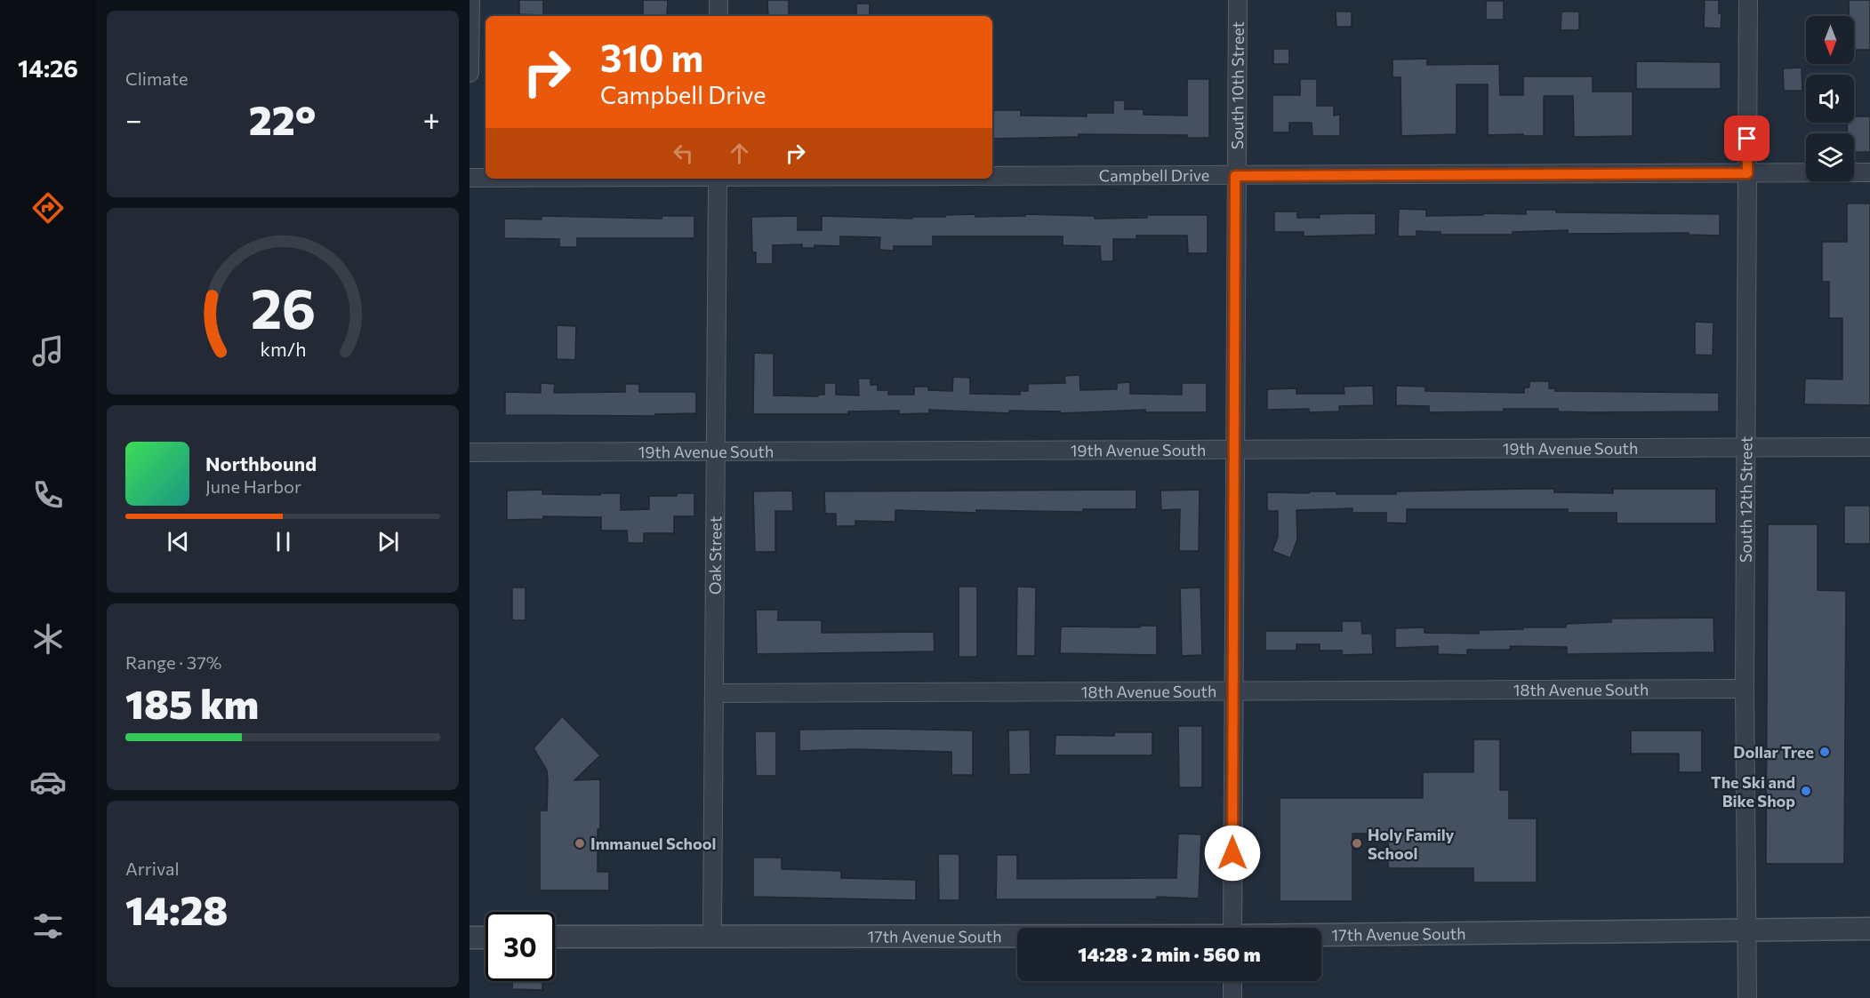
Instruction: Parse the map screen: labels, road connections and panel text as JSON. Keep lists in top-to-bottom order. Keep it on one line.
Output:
{"streets":{"street":["South 10th Street","Campbell Drive","19th Avenue South","South 12th Street","Oak Street","18th Avenue South","17th Avenue South"]},"crossings":[["South 10th Street","Campbell Drive"],["South 10th Street","19th Avenue South"],["South 10th Street","18th Avenue South"],["Campbell Drive","South 12th Street"],["19th Avenue South","South 12th Street"],["19th Avenue South","Oak Street"],["South 12th Street","18th Avenue South"],["South 12th Street","17th Avenue South"],["Oak Street","18th Avenue South"],["Oak Street","17th Avenue South"]],"places":["Dollar Tree","The Ski and Bike Shop","Immanuel School","Holy Family School"],"north":"bottom","page":{"tabs":"14:26","tile":["Climate",["Range · 37%","185 km"],["Arrival","14:28"]],"turn":["310 m","Campbell Drive"],"heat":["−","22°","+"],"song":["Northbound","June Harbor"],"limit":"30","trip":"14:28 · 2 min · 560 m","gauge":["26","km/h"]}}
